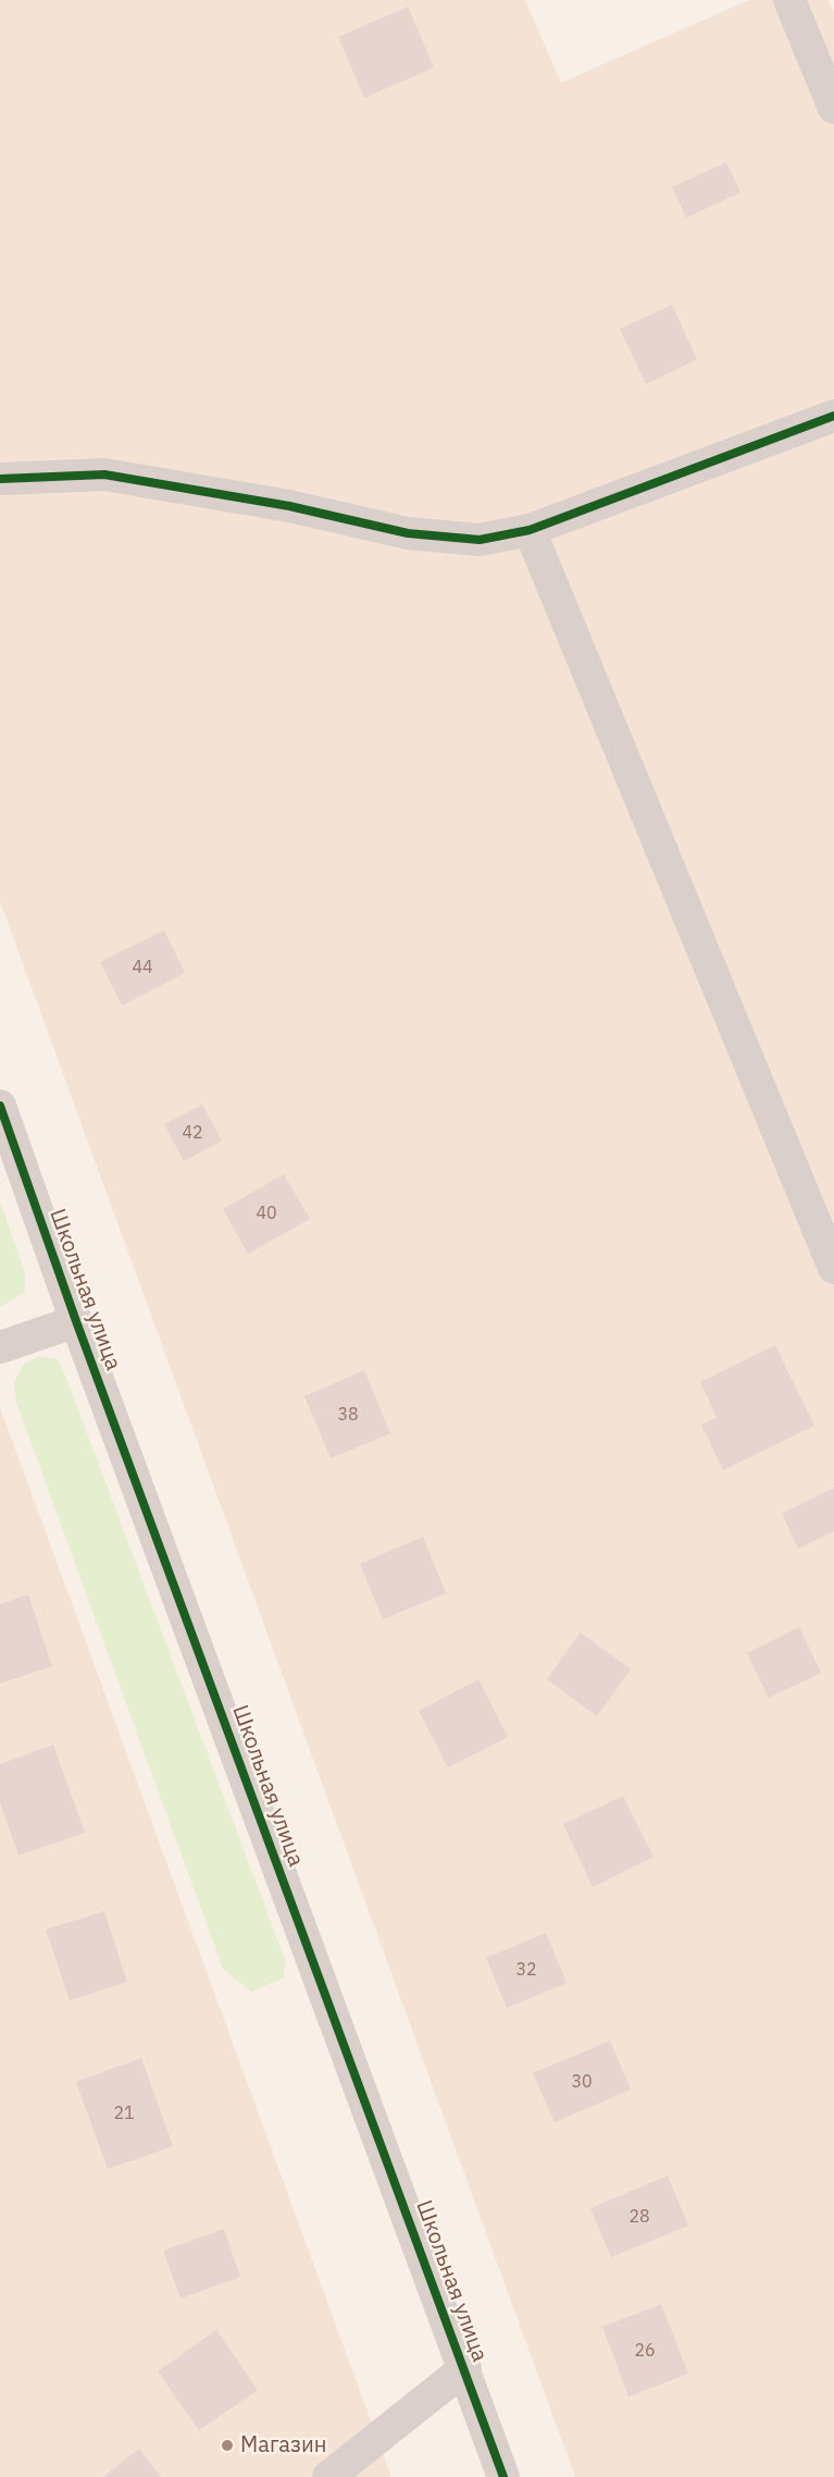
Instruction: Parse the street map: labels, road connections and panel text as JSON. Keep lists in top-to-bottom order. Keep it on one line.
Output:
{"streets":{"street":["Школьная улица"]},"places":["Магазин"],"house_numbers":["44","42","40","38","32","30","21","28","26"]}
